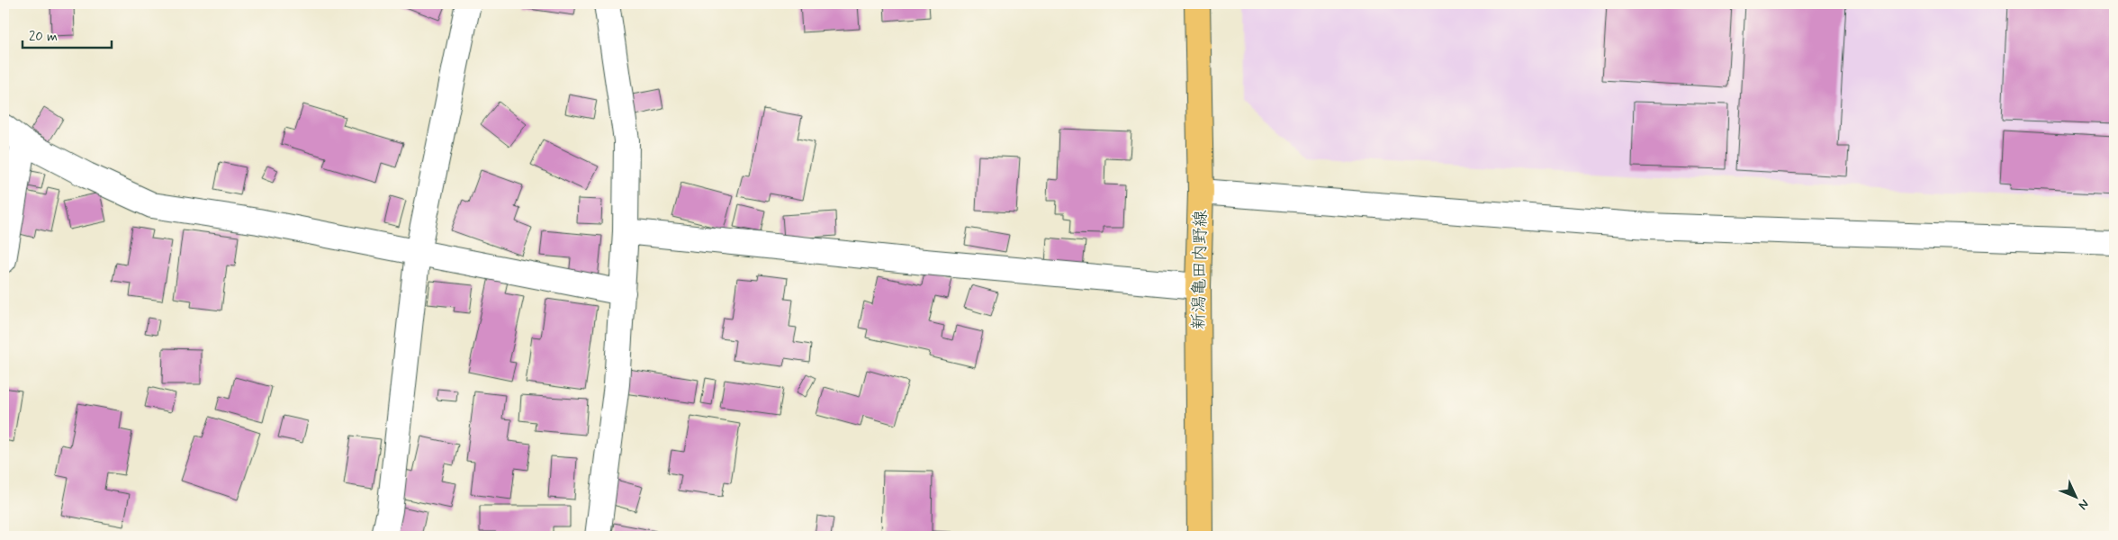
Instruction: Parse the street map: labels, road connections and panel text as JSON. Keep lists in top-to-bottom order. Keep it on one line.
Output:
{"streets":{"main road":["新潟亀田内野線"]},"scale_bar":"20 m","north":"bottom right"}
